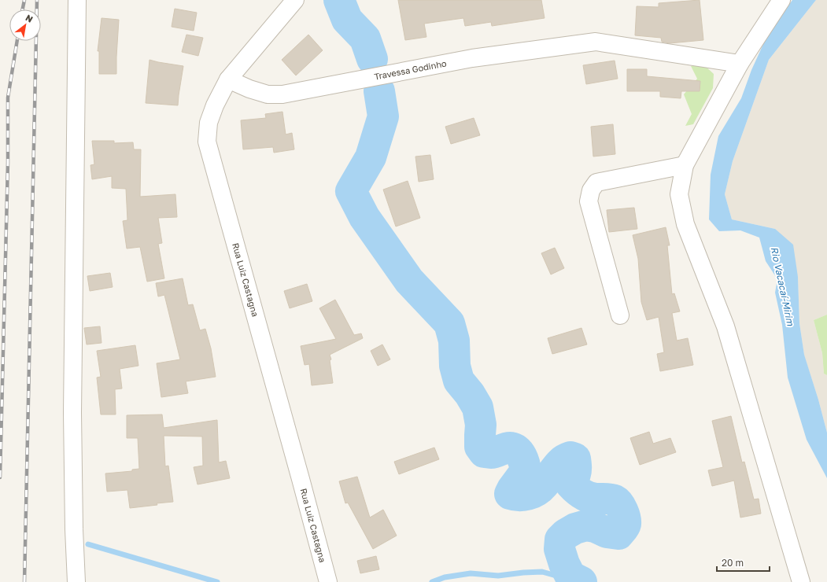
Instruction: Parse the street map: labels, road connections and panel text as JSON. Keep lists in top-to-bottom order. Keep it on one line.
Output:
{"streets":{"street":["Travessa Godinho","Rua Luiz Castagna"]},"crossings":[["Travessa Godinho","Rua Luiz Castagna"]],"water":["Rio Vacacaí-Mirim"],"scale_bar":"20 m","north":"top right"}
